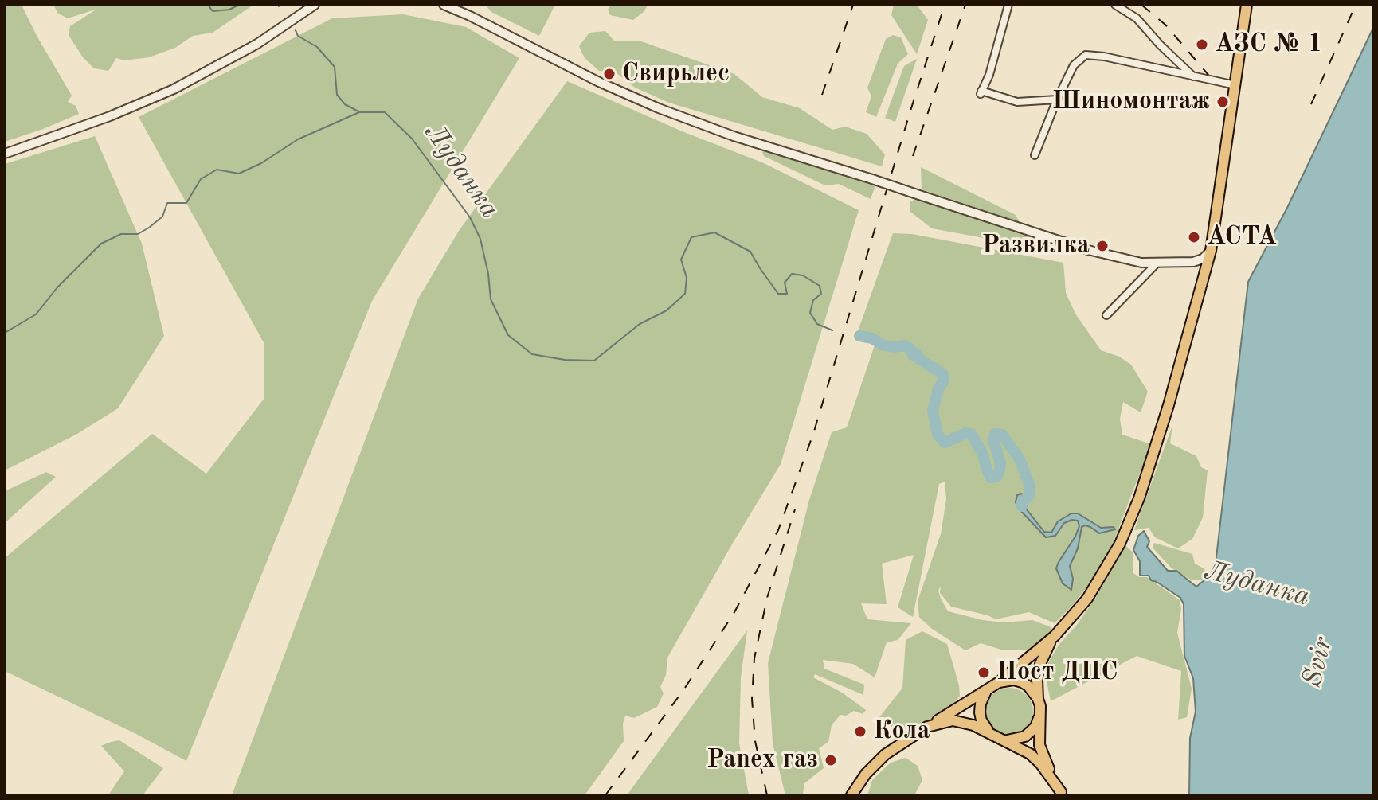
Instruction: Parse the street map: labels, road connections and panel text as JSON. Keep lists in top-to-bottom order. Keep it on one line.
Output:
{"water":["Луданка","Svir"],"places":["АЗС № 1","Свирьлес","Шиномонтаж","АСТА","Развилка","Пост ДПС","Кола","Panex газ"]}
